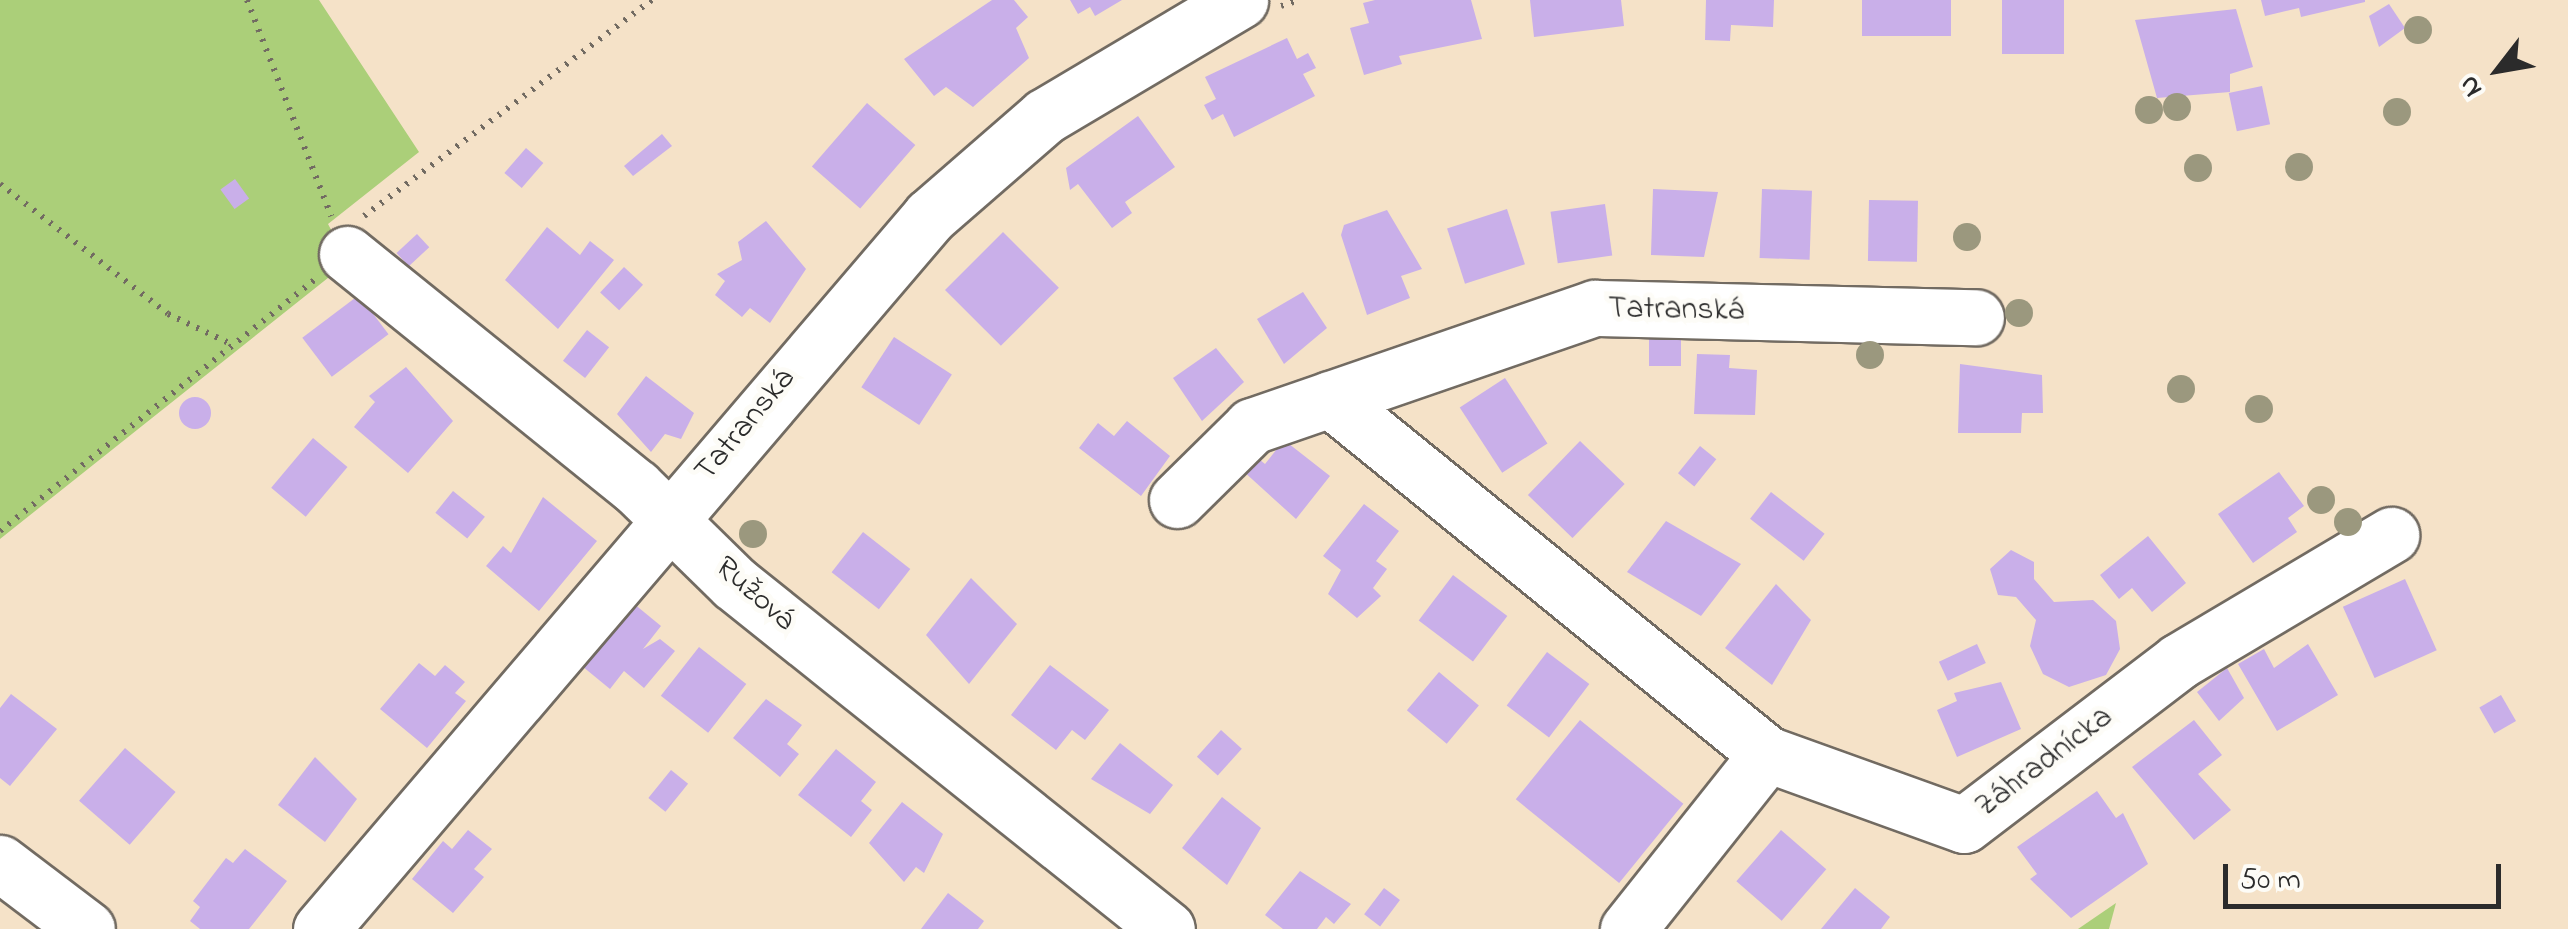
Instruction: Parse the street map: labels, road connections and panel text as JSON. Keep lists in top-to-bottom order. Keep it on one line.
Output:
{"streets":{"street":["Tatranská","Ružová","Záhradnícka"]},"crossings":[["Tatranská","Ružová"]],"scale_bar":"50 m","north":"bottom left"}
